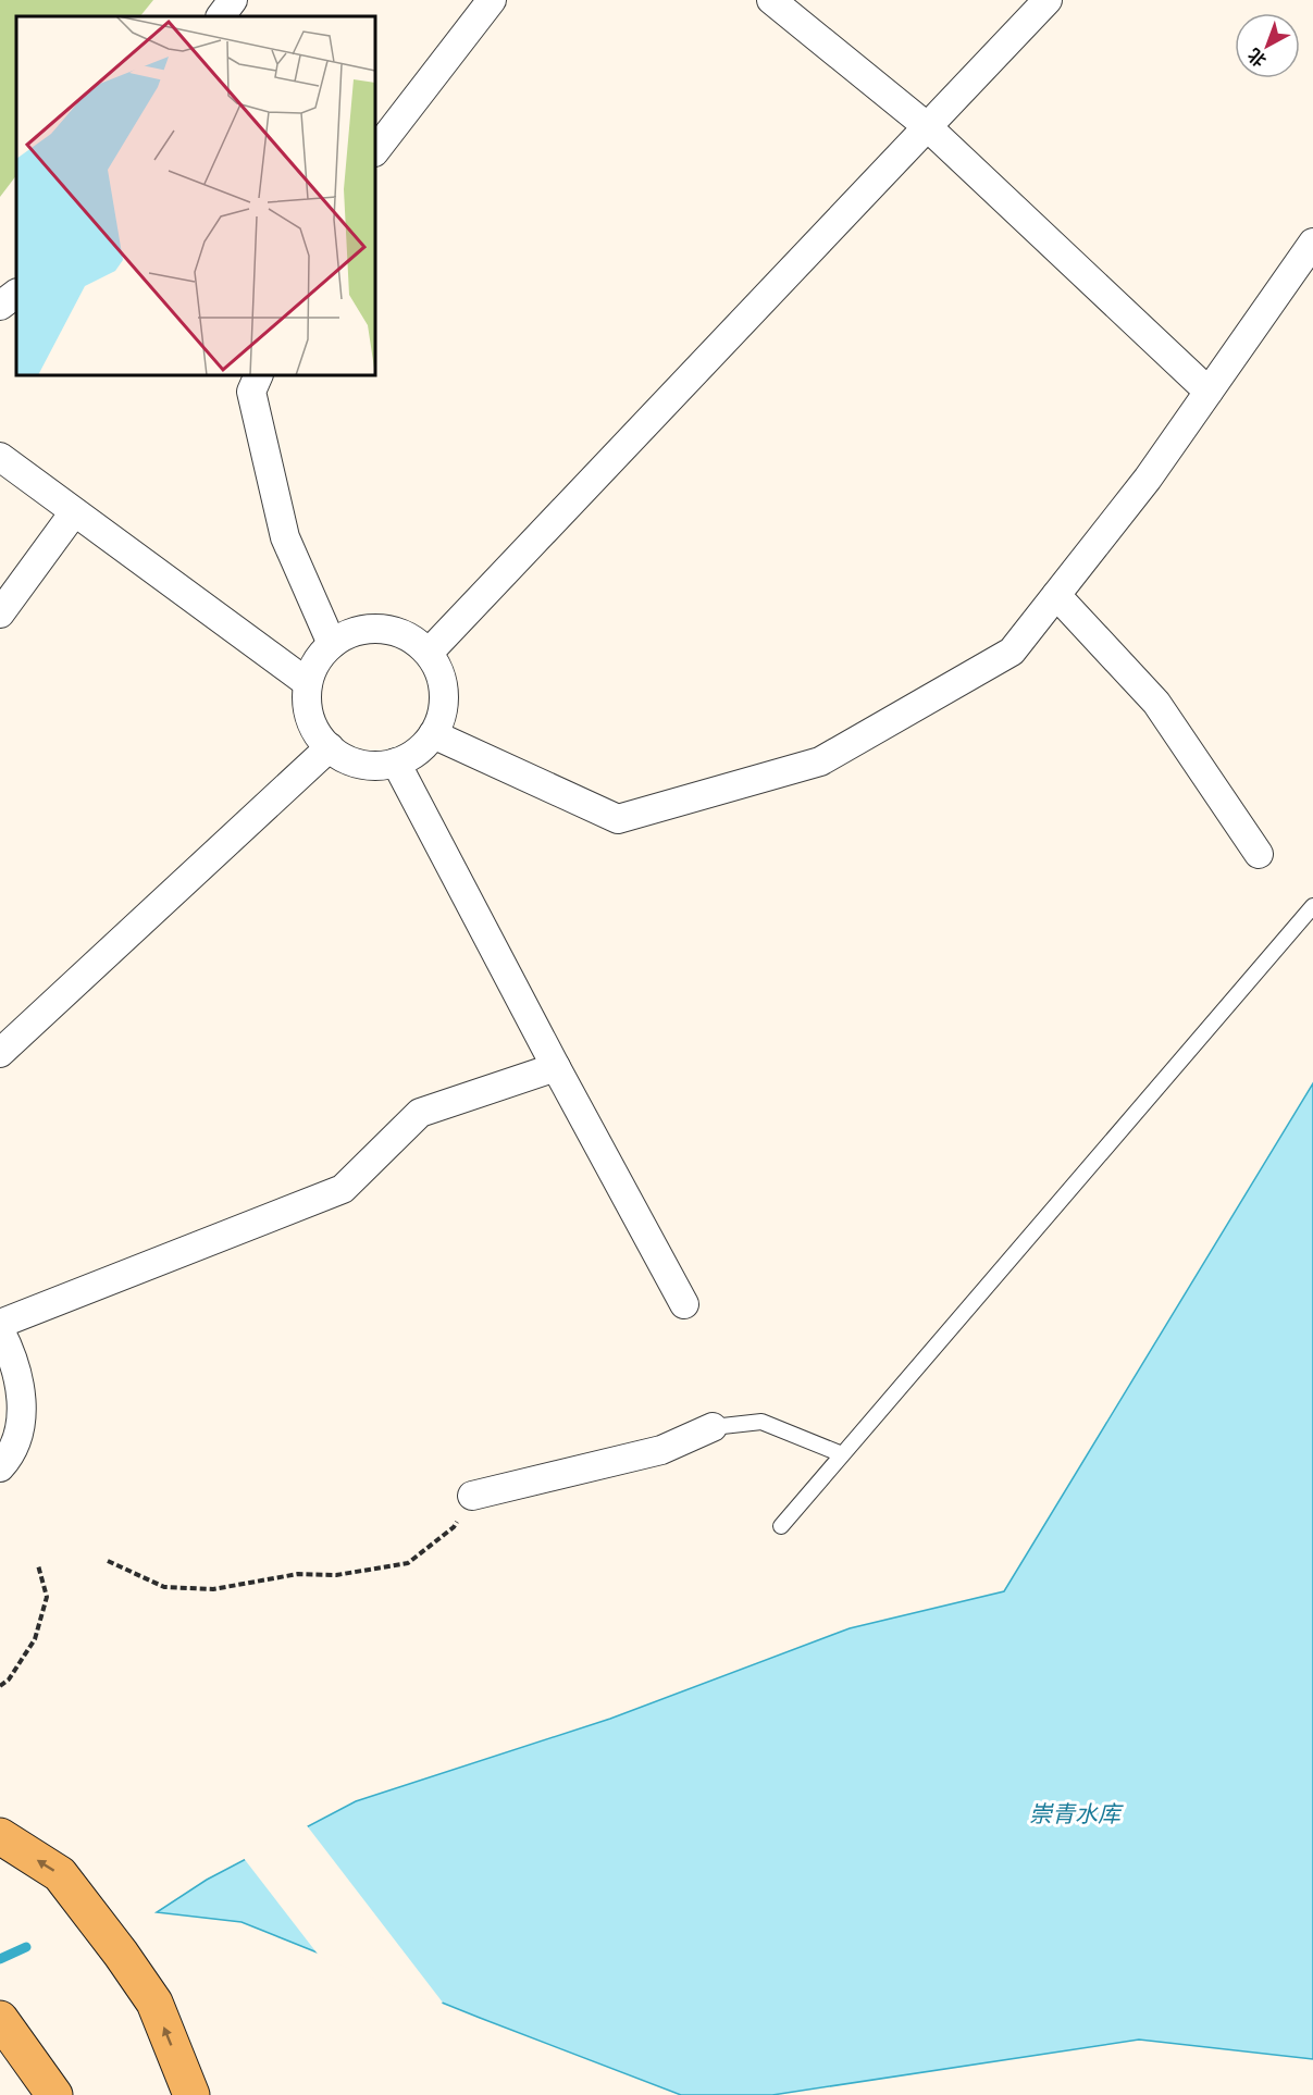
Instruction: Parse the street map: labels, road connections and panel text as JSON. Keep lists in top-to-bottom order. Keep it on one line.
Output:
{"water":["崇青水库"],"north":"bottom left"}
